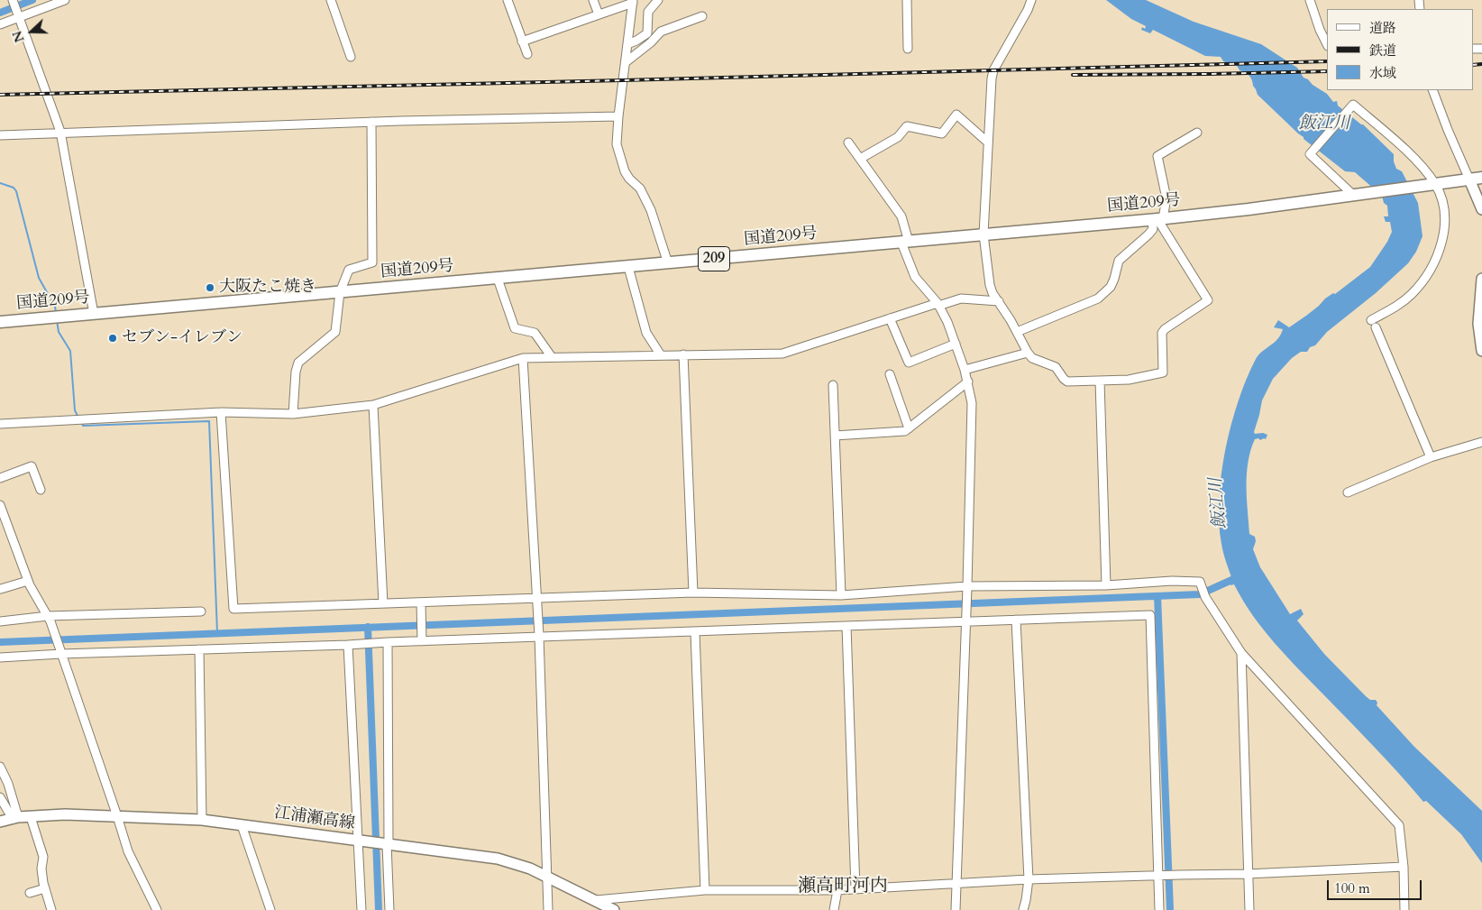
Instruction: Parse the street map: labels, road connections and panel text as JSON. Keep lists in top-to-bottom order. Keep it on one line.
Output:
{"streets":{"highway":["国道209号","209"],"main road":["江浦瀬高線"]},"districts":["瀬高町河内"],"water":["飯江川"],"places":["大阪たこ焼き","セブン-イレブン"],"legend":["道路","鉄道","水域"],"scale_bar":"100 m","north":"left"}
